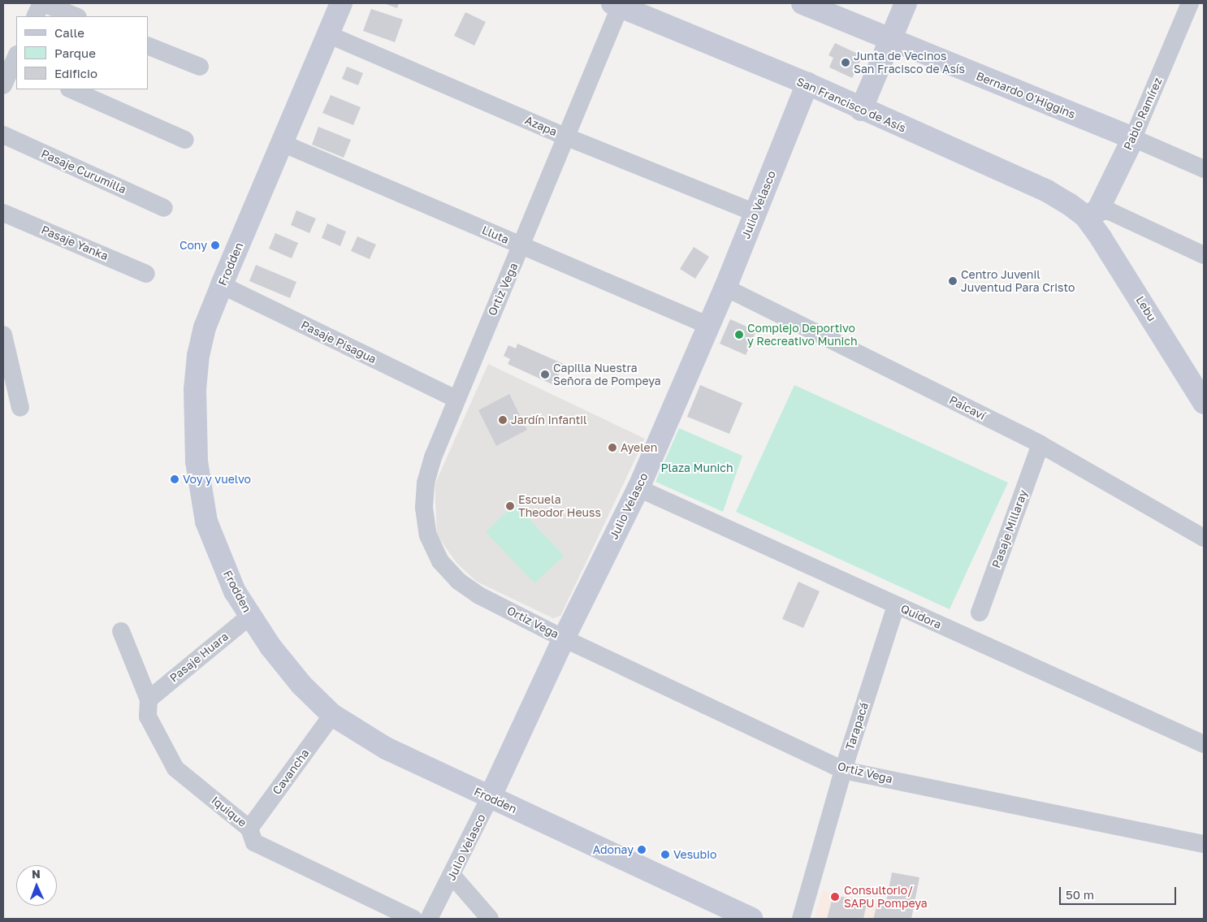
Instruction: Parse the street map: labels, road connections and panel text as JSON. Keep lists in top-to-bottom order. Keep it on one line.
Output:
{"streets":{"street":["Bernardo O'Higgins","San Francisco de Asís","Pablo Ramírez","Azapa","Pasaje Curumilla","Julio Velasco","Lluta","Pasaje Yanka","Frodden","Ortiz Vega","Lebu","Pasaje Pisagua","Paicaví","Pasaje Millaray","Quidora","Pasaje Huara","Tarapacá","Cavancha","Iquique"]},"crossings":[["Bernardo O'Higgins","Pablo Ramírez"],["San Francisco de Asís","Pablo Ramírez"],["San Francisco de Asís","Julio Velasco"],["San Francisco de Asís","Ortiz Vega"],["San Francisco de Asís","Lebu"],["Pablo Ramírez","Lebu"],["Azapa","Julio Velasco"],["Azapa","Frodden"],["Azapa","Ortiz Vega"],["Julio Velasco","Lluta"],["Julio Velasco","Frodden"],["Julio Velasco","Ortiz Vega"],["Julio Velasco","Paicaví"],["Julio Velasco","Quidora"],["Lluta","Frodden"],["Lluta","Ortiz Vega"],["Frodden","Pasaje Pisagua"],["Frodden","Pasaje Huara"],["Frodden","Cavancha"],["Ortiz Vega","Pasaje Pisagua"],["Ortiz Vega","Tarapacá"],["Paicaví","Pasaje Millaray"],["Quidora","Tarapacá"],["Pasaje Huara","Iquique"],["Cavancha","Iquique"]],"parks":["Plaza Munich"],"places":["Junta de Vecinos San Fracisco de Asís","Cony","Centro Juvenil Juventud Para Cristo","Complejo Deportivo y Recreativo Munich","Capilla Nuestra Señora de Pompeya","Jardín Infantil","Ayelen","Voy y vuelvo","Escuela Theodor Heuss","Adonay","Vesubio","Consultorio/ SAPU Pompeya"],"legend":["Calle","Parque","Edificio"],"scale_bar":"50 m","north":"top"}
